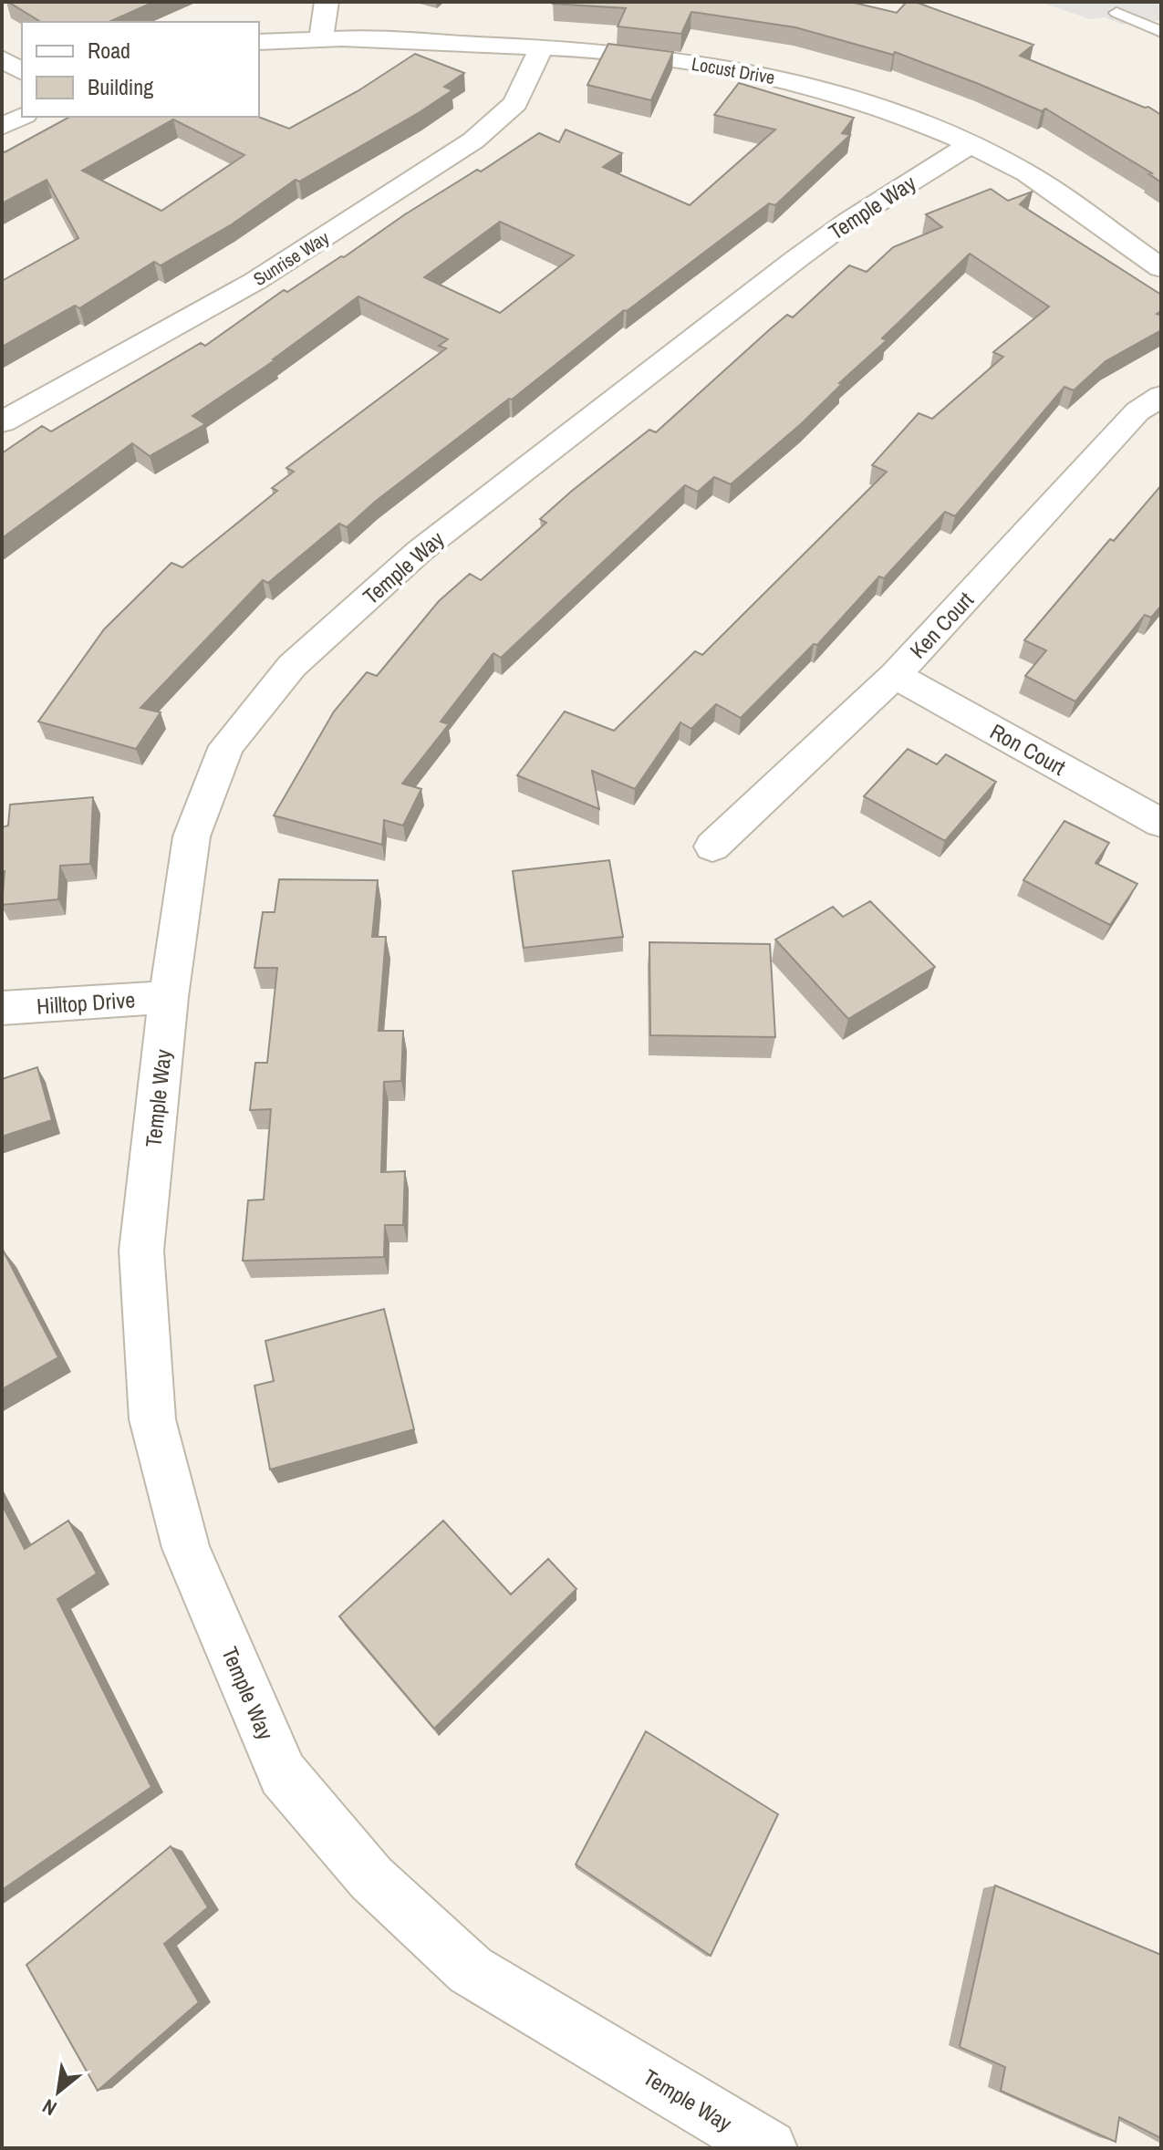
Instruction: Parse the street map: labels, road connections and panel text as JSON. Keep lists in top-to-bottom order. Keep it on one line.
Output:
{"streets":{"street":["Locust Drive","Temple Way","Sunrise Way","Ken Court","Ron Court","Hilltop Drive"]},"crossings":[["Locust Drive","Temple Way"],["Locust Drive","Sunrise Way"],["Temple Way","Hilltop Drive"],["Ken Court","Ron Court"]],"legend":["Road","Building"],"north":"bottom left"}
